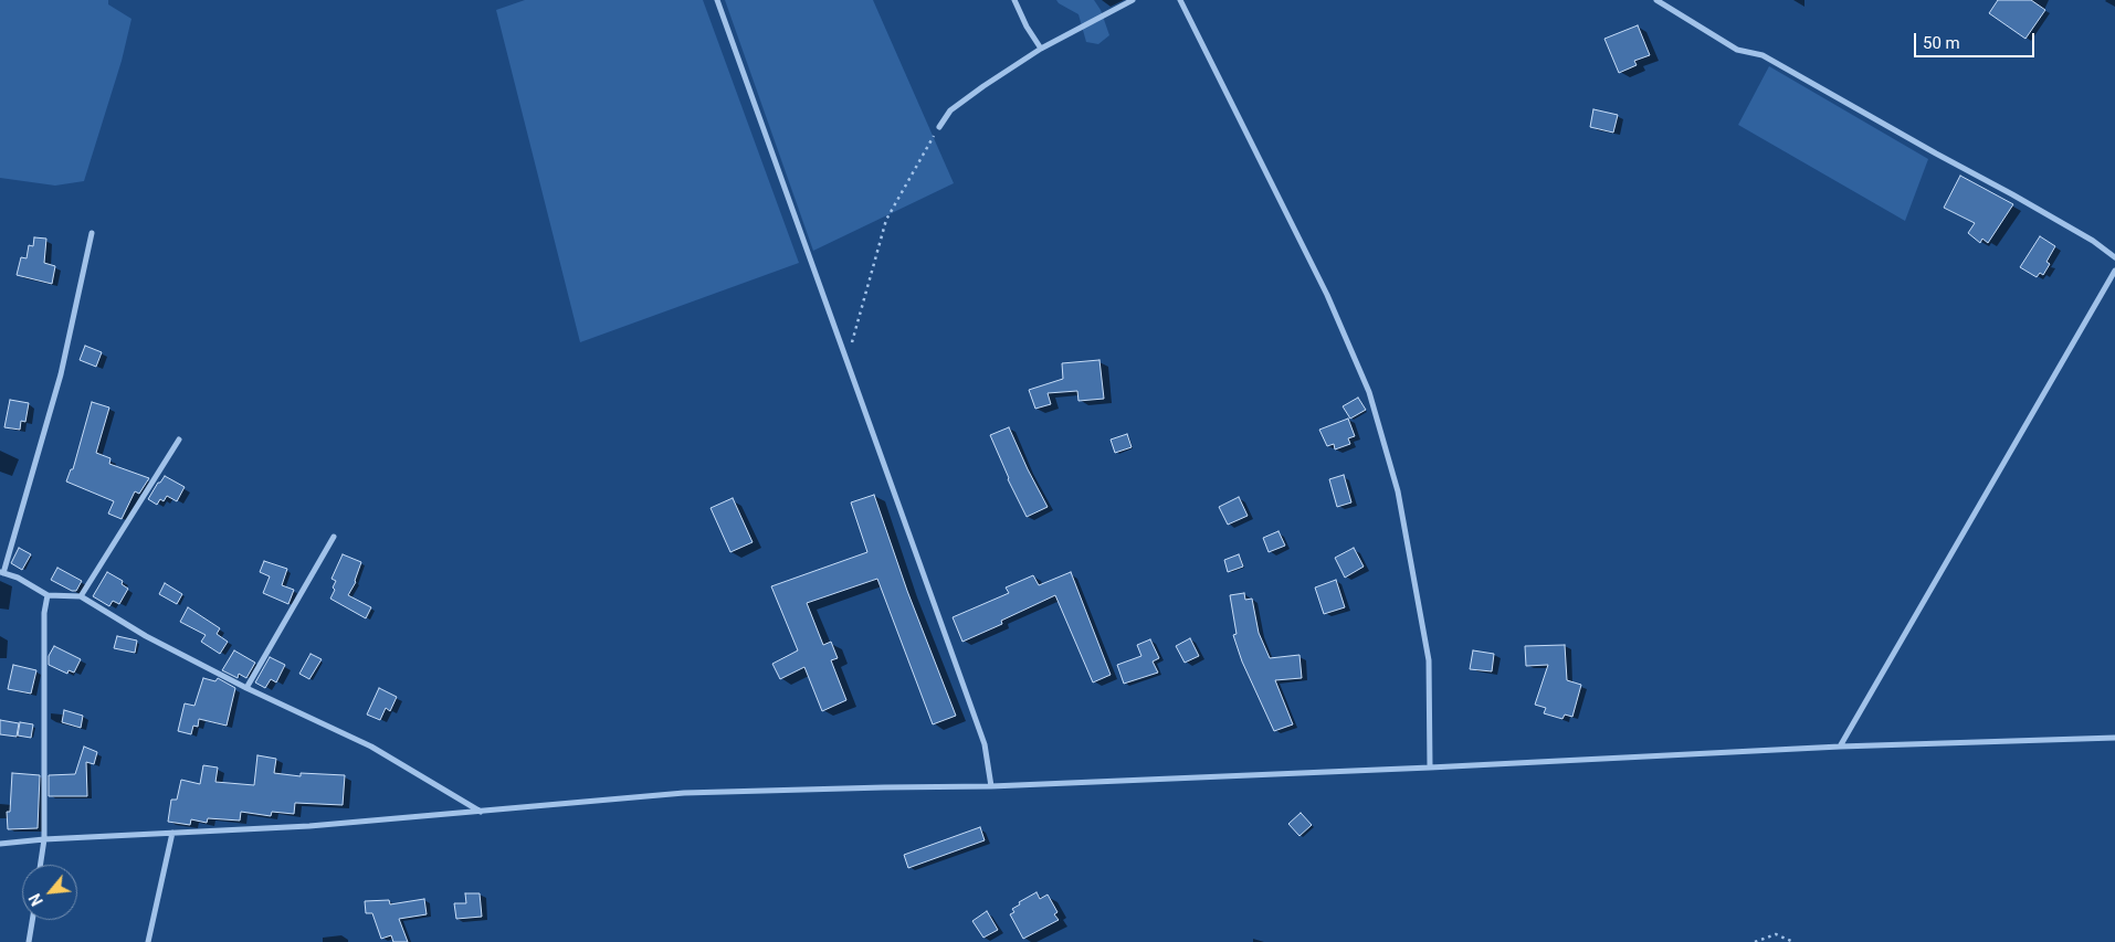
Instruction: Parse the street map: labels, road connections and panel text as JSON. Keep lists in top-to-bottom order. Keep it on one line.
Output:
{"scale_bar":"50 m","north":"bottom left"}
